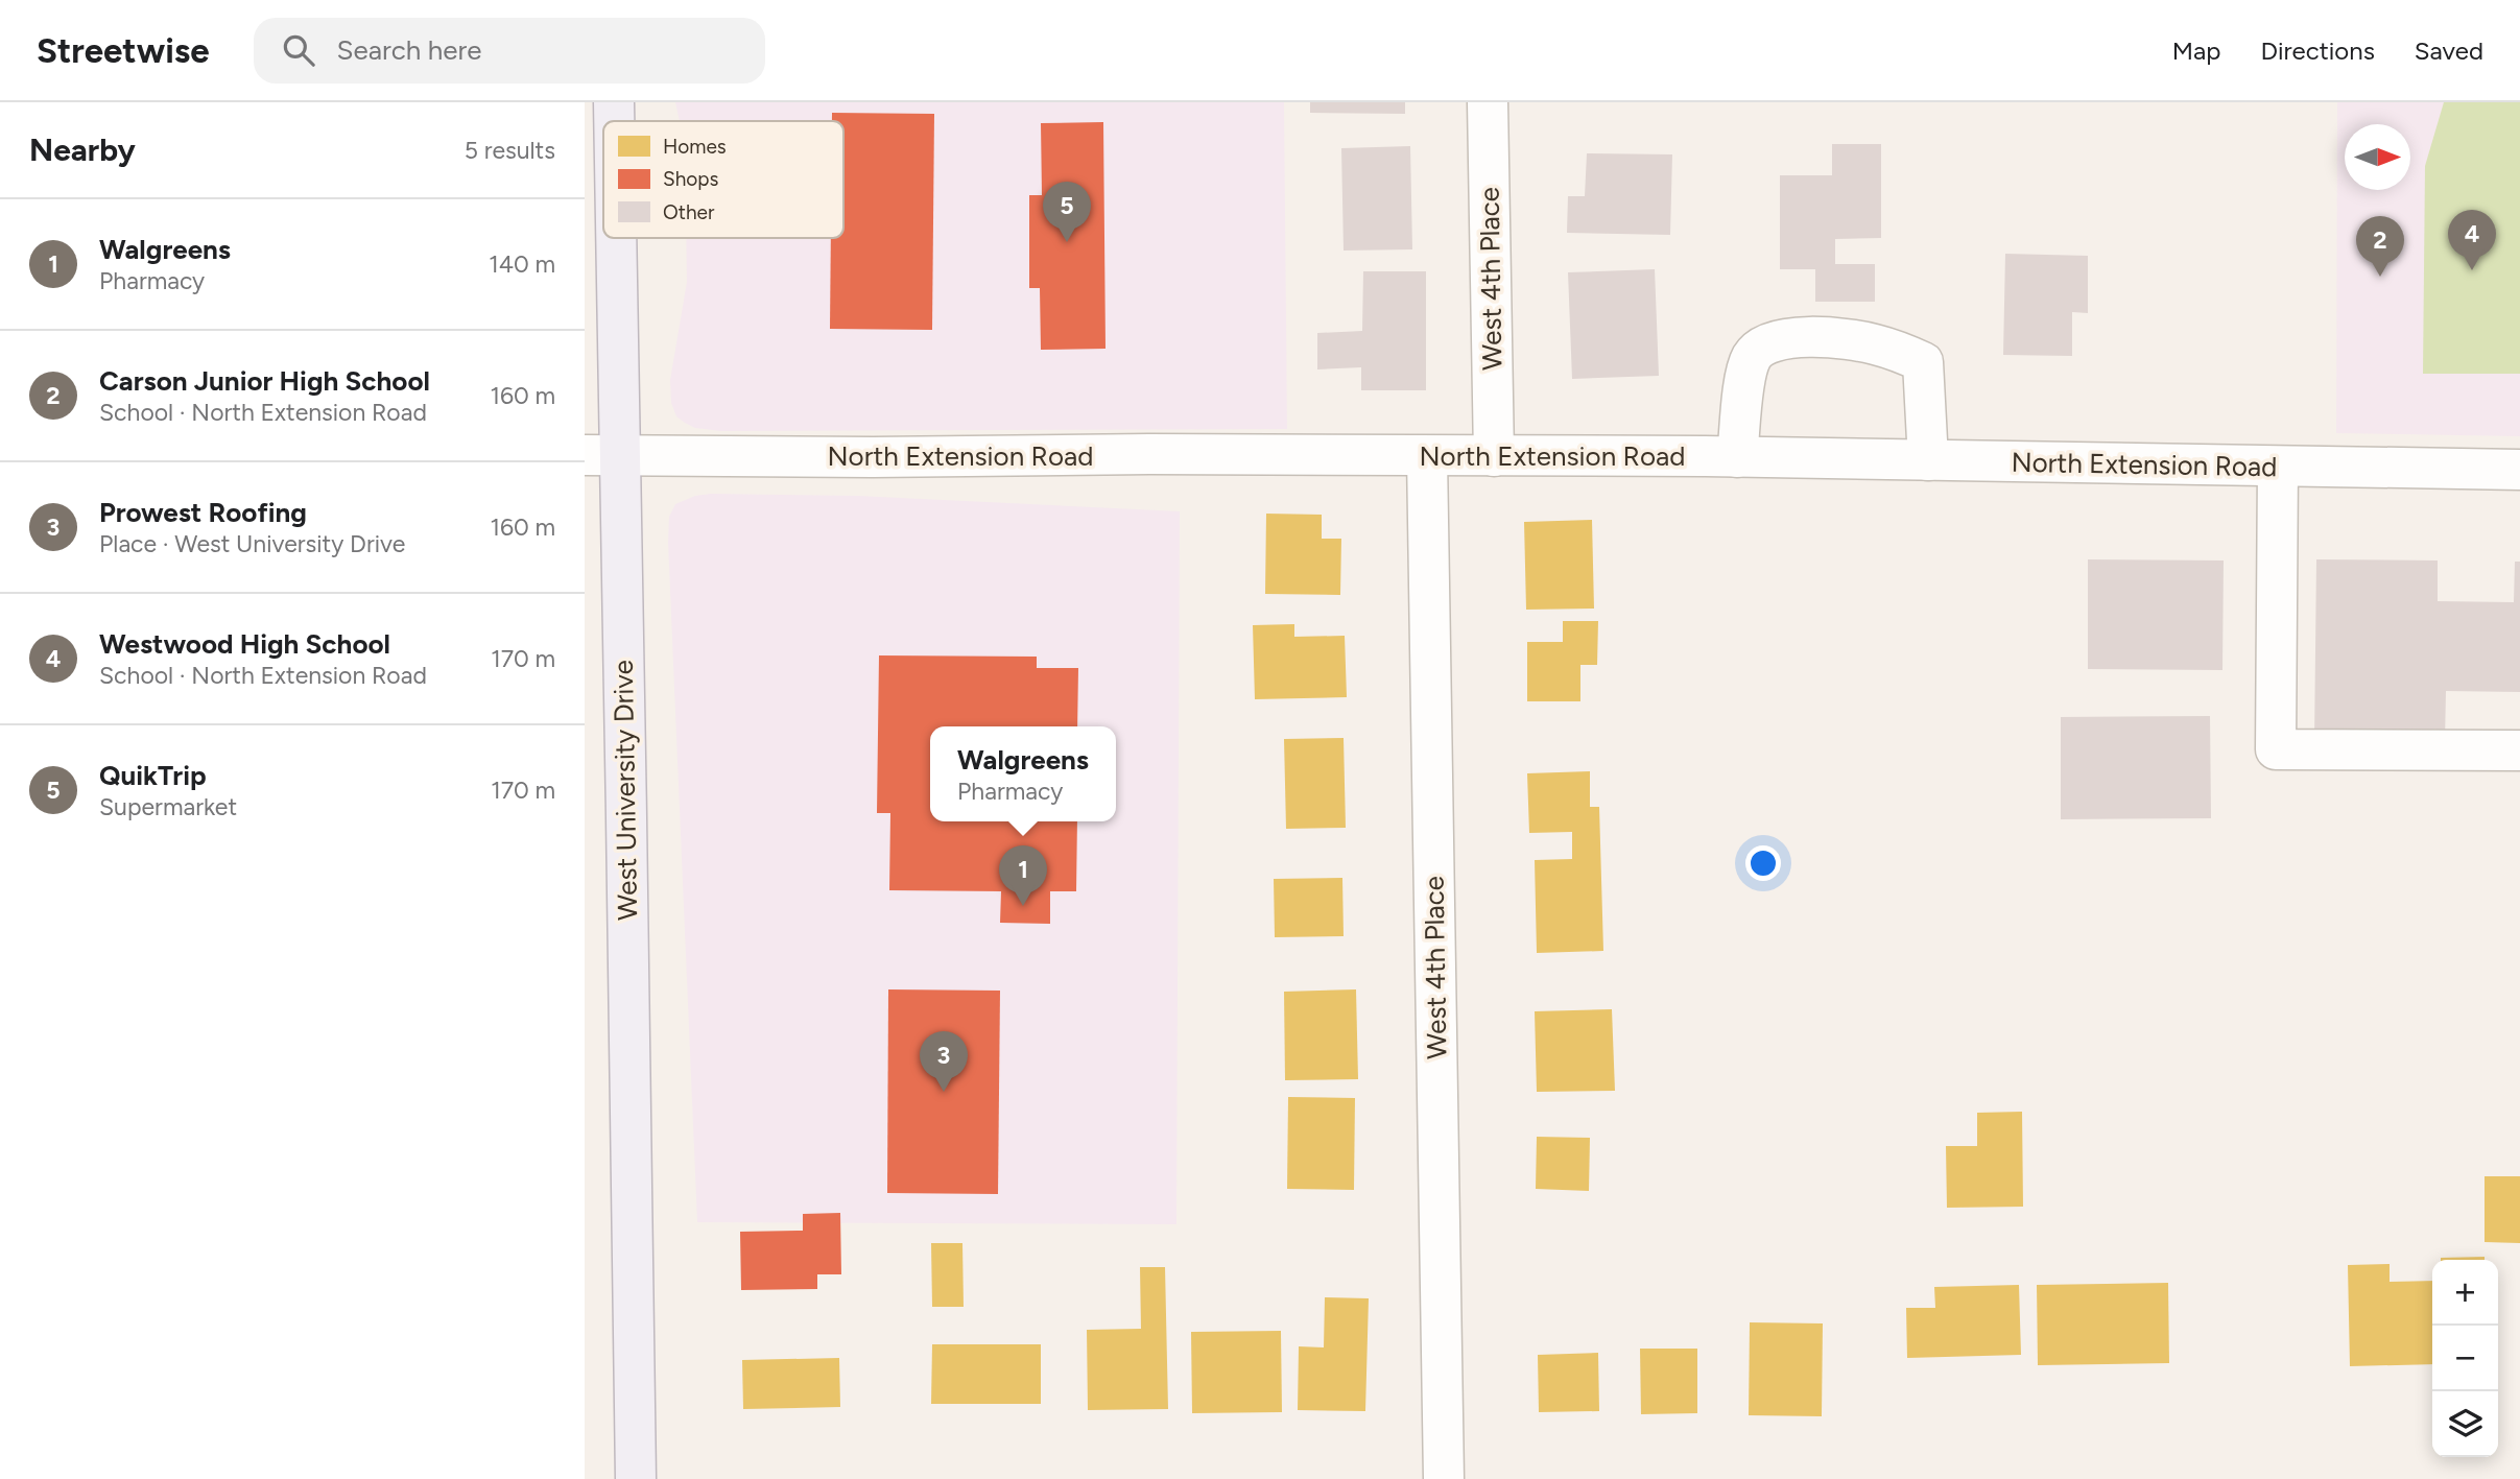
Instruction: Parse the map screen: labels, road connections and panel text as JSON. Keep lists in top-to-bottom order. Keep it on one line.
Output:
{"streets":{"main road":["West University Drive"],"street":["West 4th Place","North Extension Road"]},"crossings":[["West 4th Place","North Extension Road"],["North Extension Road","West University Drive"]],"legend":["Homes","Shops","Other"],"north":"right","page":{"header":"Streetwise","search":"Search here","nav":["Map","Directions","Saved"],"heading":["Nearby","5 results"],"pins":["5","4","2","1","3"],"list":[{"mark":"1","name":"Walgreens","note":"Pharmacy","value":"140 m"},{"mark":"2","name":"Carson Junior High School","note":"School · North Extension Road","value":"160 m"},{"mark":"3","name":"Prowest Roofing","note":"Place · West University Drive","value":"160 m"},{"mark":"4","name":"Westwood High School","note":"School · North Extension Road","value":"170 m"},{"mark":"5","name":"QuikTrip","note":"Supermarket","value":"170 m"}],"popup":["Walgreens","Pharmacy"],"map_buttons":["+","−"]}}
